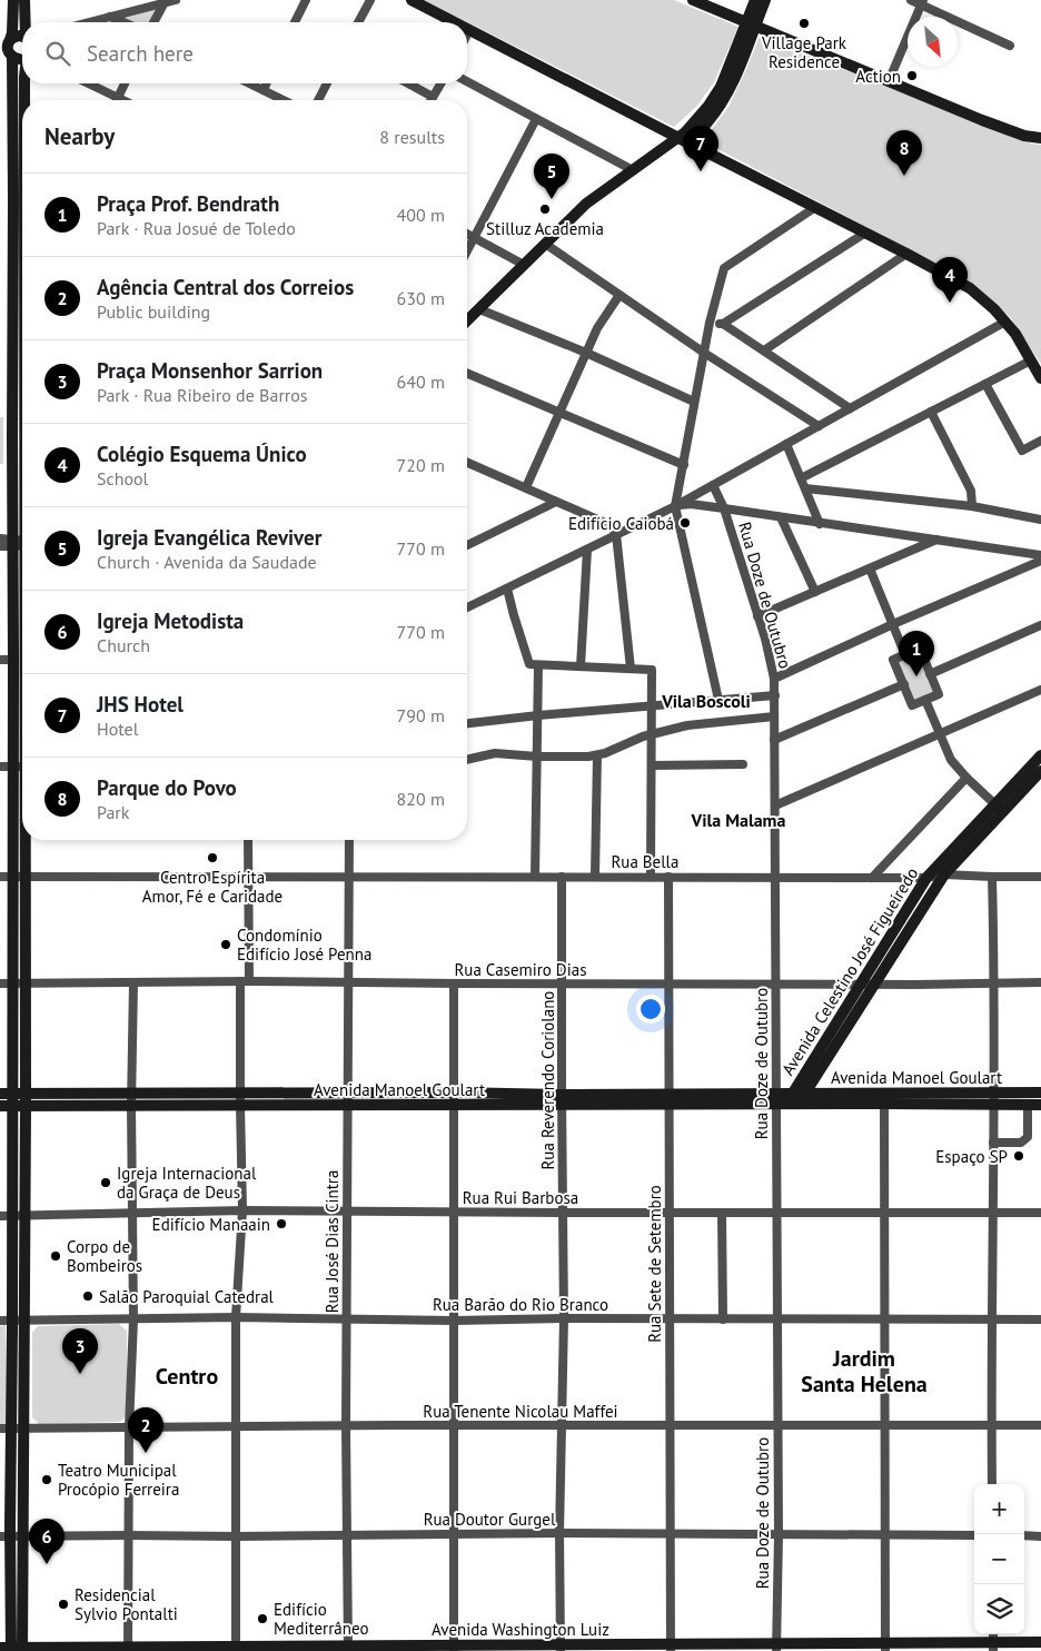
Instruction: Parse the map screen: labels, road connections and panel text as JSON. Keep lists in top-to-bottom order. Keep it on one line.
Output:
{"streets":{"main road":["Avenida Celestino José Figueiredo","Avenida Manoel Goulart","Avenida Washington Luiz"],"street":["Rua Doze de Outubro","Rua Bella","Rua Casemiro Dias","Rua Reverendo Coriolano","Rua Rui Barbosa","Rua José Dias Cintra","Rua Sete de Setembro","Rua Barão do Rio Branco","Rua Tenente Nicolau Maffei","Rua Doutor Gurgel"]},"crossings":[["Rua Doze de Outubro","Rua Bella"],["Rua Doze de Outubro","Rua Casemiro Dias"],["Rua Doze de Outubro","Avenida Manoel Goulart"],["Rua Doze de Outubro","Rua Rui Barbosa"],["Rua Doze de Outubro","Rua Barão do Rio Branco"],["Rua Doze de Outubro","Rua Tenente Nicolau Maffei"],["Rua Doze de Outubro","Rua Doutor Gurgel"],["Rua Doze de Outubro","Avenida Washington Luiz"],["Rua Bella","Avenida Celestino José Figueiredo"],["Rua Bella","Rua Reverendo Coriolano"],["Rua Bella","Rua José Dias Cintra"],["Rua Bella","Rua Sete de Setembro"],["Rua Casemiro Dias","Avenida Celestino José Figueiredo"],["Rua Casemiro Dias","Rua Reverendo Coriolano"],["Rua Casemiro Dias","Rua José Dias Cintra"],["Rua Casemiro Dias","Rua Sete de Setembro"],["Avenida Celestino José Figueiredo","Avenida Manoel Goulart"],["Avenida Manoel Goulart","Rua Reverendo Coriolano"],["Avenida Manoel Goulart","Rua José Dias Cintra"],["Avenida Manoel Goulart","Rua Sete de Setembro"],["Rua Reverendo Coriolano","Rua Rui Barbosa"],["Rua Reverendo Coriolano","Rua Barão do Rio Branco"],["Rua Reverendo Coriolano","Rua Tenente Nicolau Maffei"],["Rua Reverendo Coriolano","Rua Doutor Gurgel"],["Rua Reverendo Coriolano","Avenida Washington Luiz"],["Rua Rui Barbosa","Rua José Dias Cintra"],["Rua Rui Barbosa","Rua Sete de Setembro"],["Rua José Dias Cintra","Rua Barão do Rio Branco"],["Rua José Dias Cintra","Rua Tenente Nicolau Maffei"],["Rua José Dias Cintra","Rua Doutor Gurgel"],["Rua José Dias Cintra","Avenida Washington Luiz"],["Rua Sete de Setembro","Rua Barão do Rio Branco"],["Rua Sete de Setembro","Rua Tenente Nicolau Maffei"],["Rua Sete de Setembro","Rua Doutor Gurgel"],["Rua Sete de Setembro","Avenida Washington Luiz"]],"districts":["Vila Boscoli","Vila Malama","Jardim Santa Helena","Centro"],"places":["Village Park Residence","Action","Stilluz Academia","Edifício Caiobá","Centro Espírita Amor, Fé e Caridade","Condomínio Edifício José Penna","Espaço SP","Igreja Internacional da Graça de Deus","Edifício Manaain","Corpo de Bombeiros","Salão Paroquial Catedral","Teatro Municipal Procópio Ferreira","Residencial Sylvio Pontalti","Edifício Mediterrâneo"],"north":"bottom right","page":{"search":"Search here","heading":["Nearby","8 results"],"pins":["7","8","5","4","1","3","2","6"],"list":[{"mark":"1","name":"Praça Prof. Bendrath","note":"Park · Rua Josué de Toledo","value":"400 m"},{"mark":"2","name":"Agência Central dos Correios","note":"Public building","value":"630 m"},{"mark":"3","name":"Praça Monsenhor Sarrion","note":"Park · Rua Ribeiro de Barros","value":"640 m"},{"mark":"4","name":"Colégio Esquema Único","note":"School","value":"720 m"},{"mark":"5","name":"Igreja Evangélica Reviver","note":"Church · Avenida da Saudade","value":"770 m"},{"mark":"6","name":"Igreja Metodista","note":"Church","value":"770 m"},{"mark":"7","name":"JHS Hotel","note":"Hotel","value":"790 m"},{"mark":"8","name":"Parque do Povo","note":"Park","value":"820 m"}],"map_buttons":["+","−"]}}
